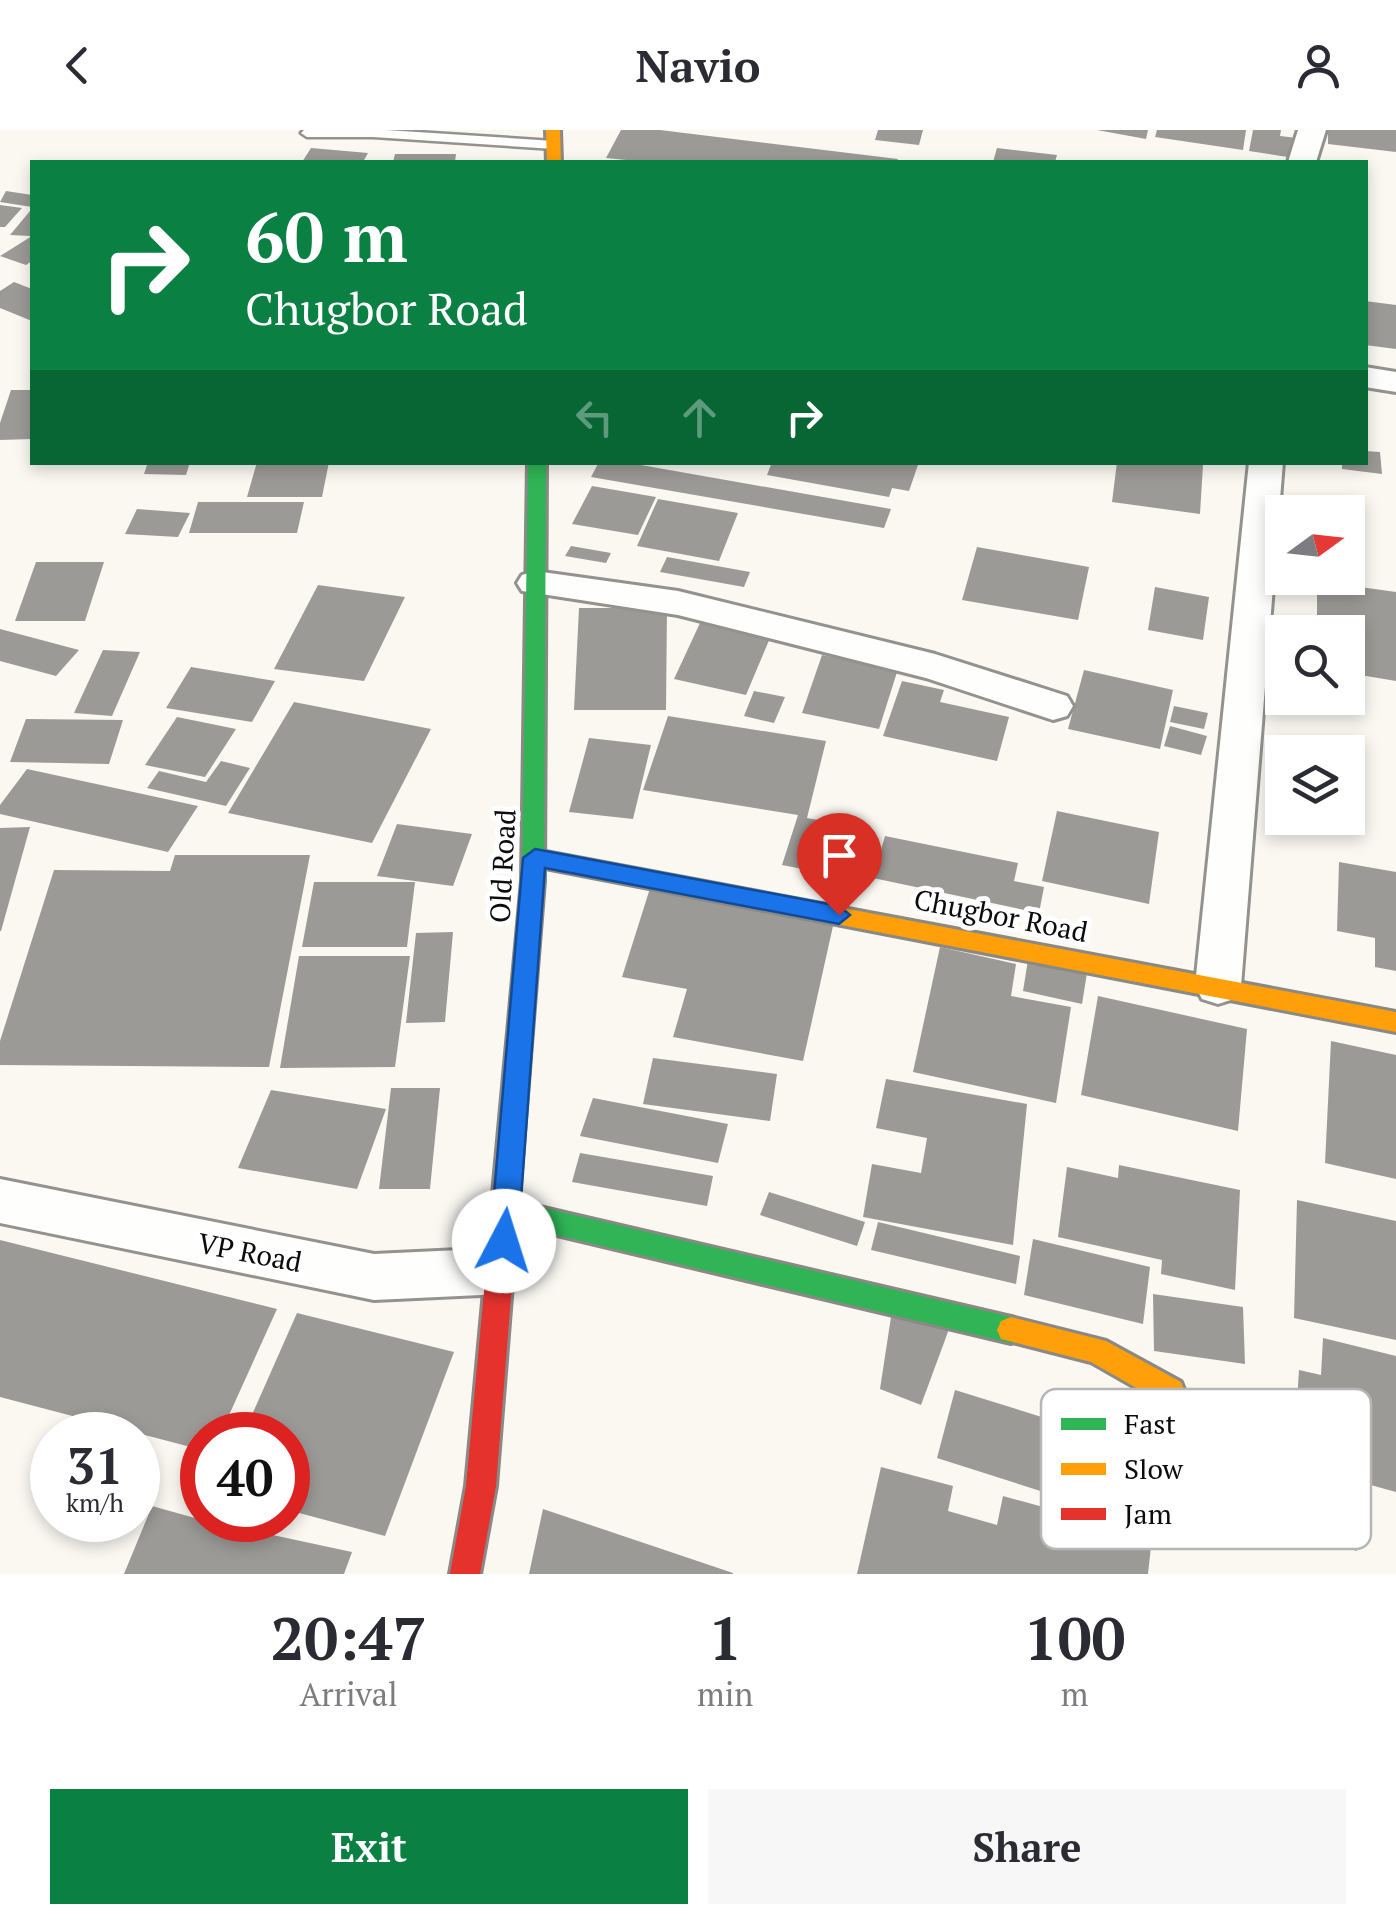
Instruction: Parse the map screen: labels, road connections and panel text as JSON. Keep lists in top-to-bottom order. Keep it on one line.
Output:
{"streets":{"street":["Old Road","Chugbor Road","VP Road"]},"crossings":[["Old Road","Chugbor Road"],["Old Road","VP Road"]],"legend":["Fast","Slow","Jam"],"north":"right","page":{"header":"Navio","turn":["60 m","Chugbor Road"],"speed":"31 km/h","limit":"40","eta":["20:47","Arrival","1","min","100","m"],"buttons":["Exit","Share"]}}
